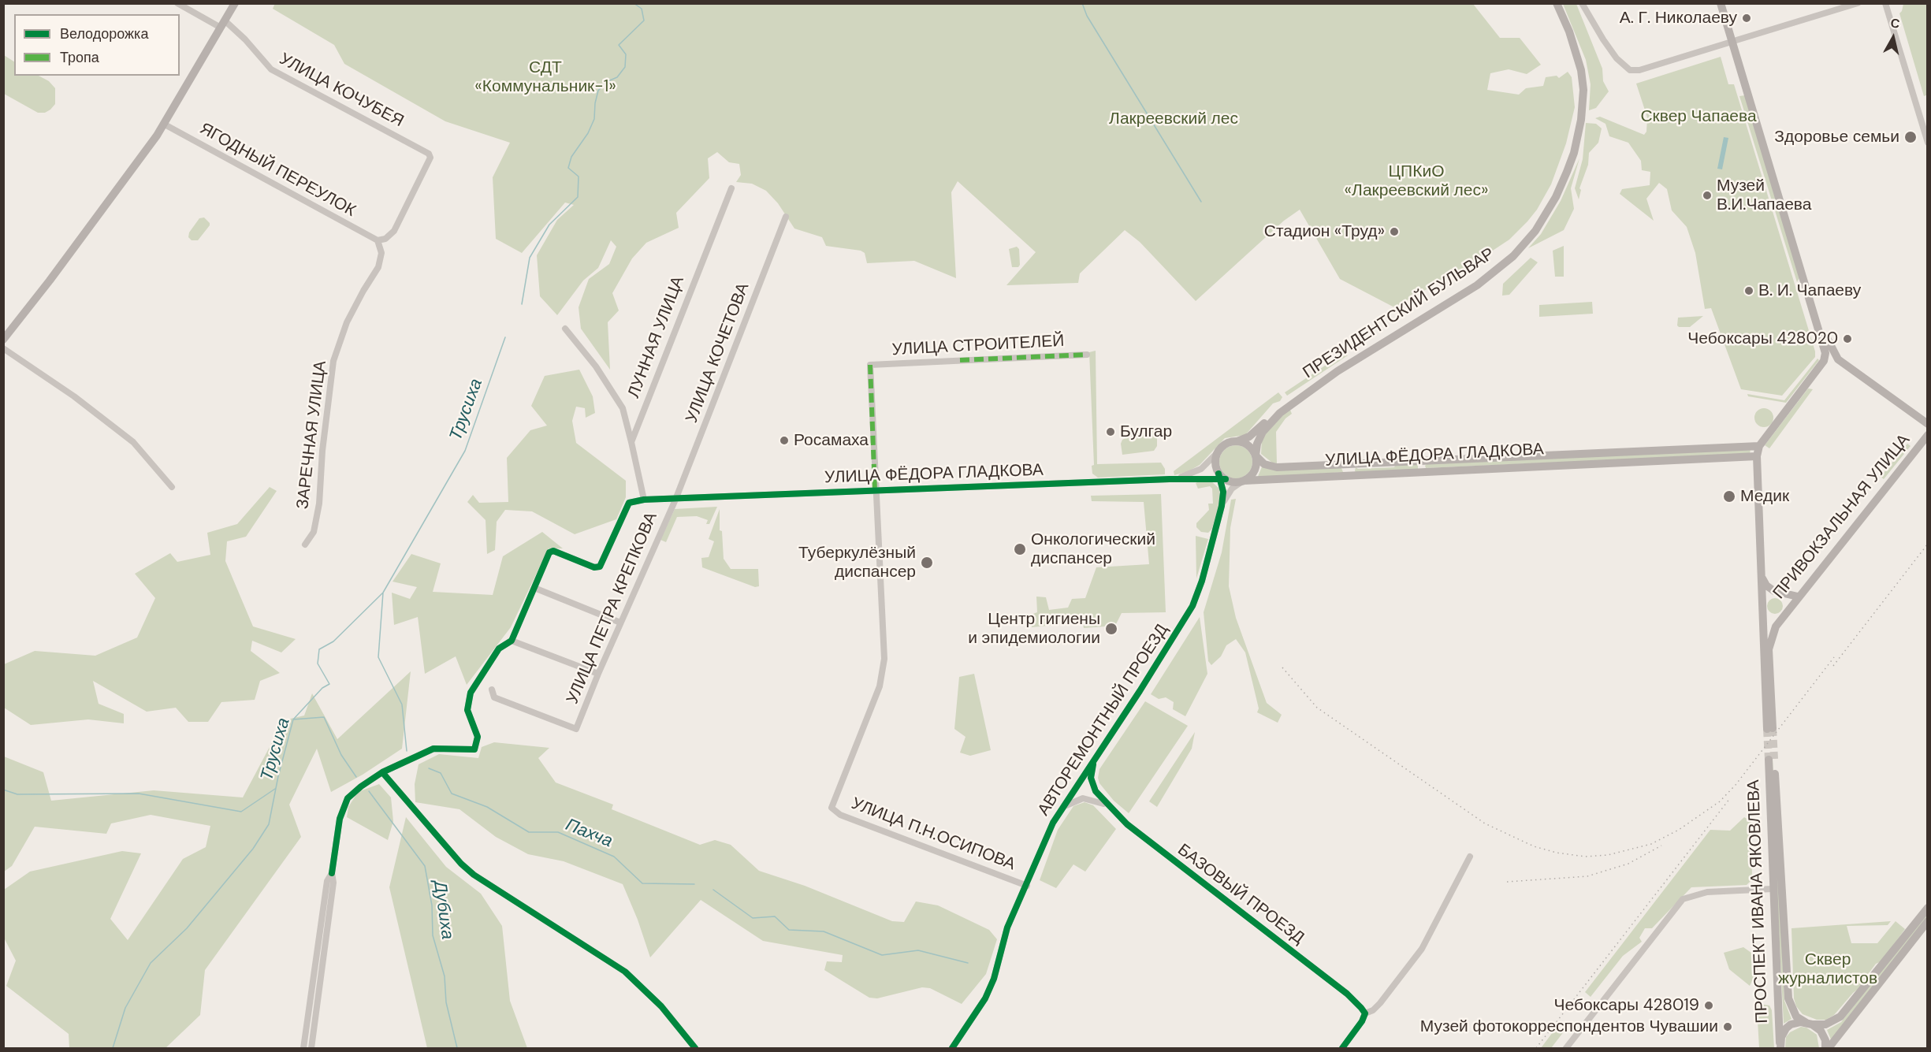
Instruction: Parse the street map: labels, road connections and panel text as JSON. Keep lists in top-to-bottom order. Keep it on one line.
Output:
{"streets":{"main road":["ПРЕЗИДЕНТСКИЙ БУЛЬВАР","УЛИЦА ФЁДОРА ГЛАДКОВА","ПРИВОКЗАЛЬНАЯ УЛИЦА","ПРОСПЕКТ ИВАНА ЯКОВЛЕВА"],"street":["УЛИЦА КОЧУБЕЯ","ЯГОДНЫЙ ПЕРЕУЛОК","ЛУННАЯ УЛИЦА","УЛИЦА СТРОИТЕЛЕЙ","УЛИЦА КОЧЕТОВА","ЗАРЕЧНАЯ УЛИЦА","УЛИЦА ПЕТРА КРЕПКОВА","АВТОРЕМОНТНЫЙ ПРОЕЗД","УЛИЦА П.Н.ОСИПОВА","БАЗОВЫЙ ПРОЕЗД"]},"crossings":[["УЛИЦА КОЧУБЕЯ","ЯГОДНЫЙ ПЕРЕУЛОК"],["УЛИЦА КОЧУБЕЯ","ЗАРЕЧНАЯ УЛИЦА"],["ЯГОДНЫЙ ПЕРЕУЛОК","ЗАРЕЧНАЯ УЛИЦА"],["ПРЕЗИДЕНТСКИЙ БУЛЬВАР","УЛИЦА ФЁДОРА ГЛАДКОВА"],["ПРЕЗИДЕНТСКИЙ БУЛЬВАР","АВТОРЕМОНТНЫЙ ПРОЕЗД"],["УЛИЦА СТРОИТЕЛЕЙ","УЛИЦА ФЁДОРА ГЛАДКОВА"],["УЛИЦА КОЧЕТОВА","УЛИЦА ФЁДОРА ГЛАДКОВА"],["УЛИЦА КОЧЕТОВА","УЛИЦА ПЕТРА КРЕПКОВА"],["УЛИЦА ФЁДОРА ГЛАДКОВА","УЛИЦА ПЕТРА КРЕПКОВА"],["УЛИЦА ФЁДОРА ГЛАДКОВА","АВТОРЕМОНТНЫЙ ПРОЕЗД"],["УЛИЦА ФЁДОРА ГЛАДКОВА","УЛИЦА П.Н.ОСИПОВА"],["АВТОРЕМОНТНЫЙ ПРОЕЗД","УЛИЦА П.Н.ОСИПОВА"],["АВТОРЕМОНТНЫЙ ПРОЕЗД","БАЗОВЫЙ ПРОЕЗД"]],"water":["Трусиха","Пахча","Дубиха"],"parks":["СДТ «Коммунальник-1»","Сквер Чапаева","Лакреевский лес","ЦПКиО «Лакреевский лес»","Сквер журналистов"],"places":["А. Г. Николаеву","Здоровье семьи","Музей В.И.Чапаева","Стадион «Труд»","В. И. Чапаеву","Чебоксары 428020","Булгар","Росамаха","Медик","Онкологический диспансер","Туберкулёзный диспансер","Центр гигиены и эпидемиологии","Чебоксары 428019","Музей фотокорреспондентов Чувашии"],"legend":["Велодорожка","Тропа"],"north":"top"}
